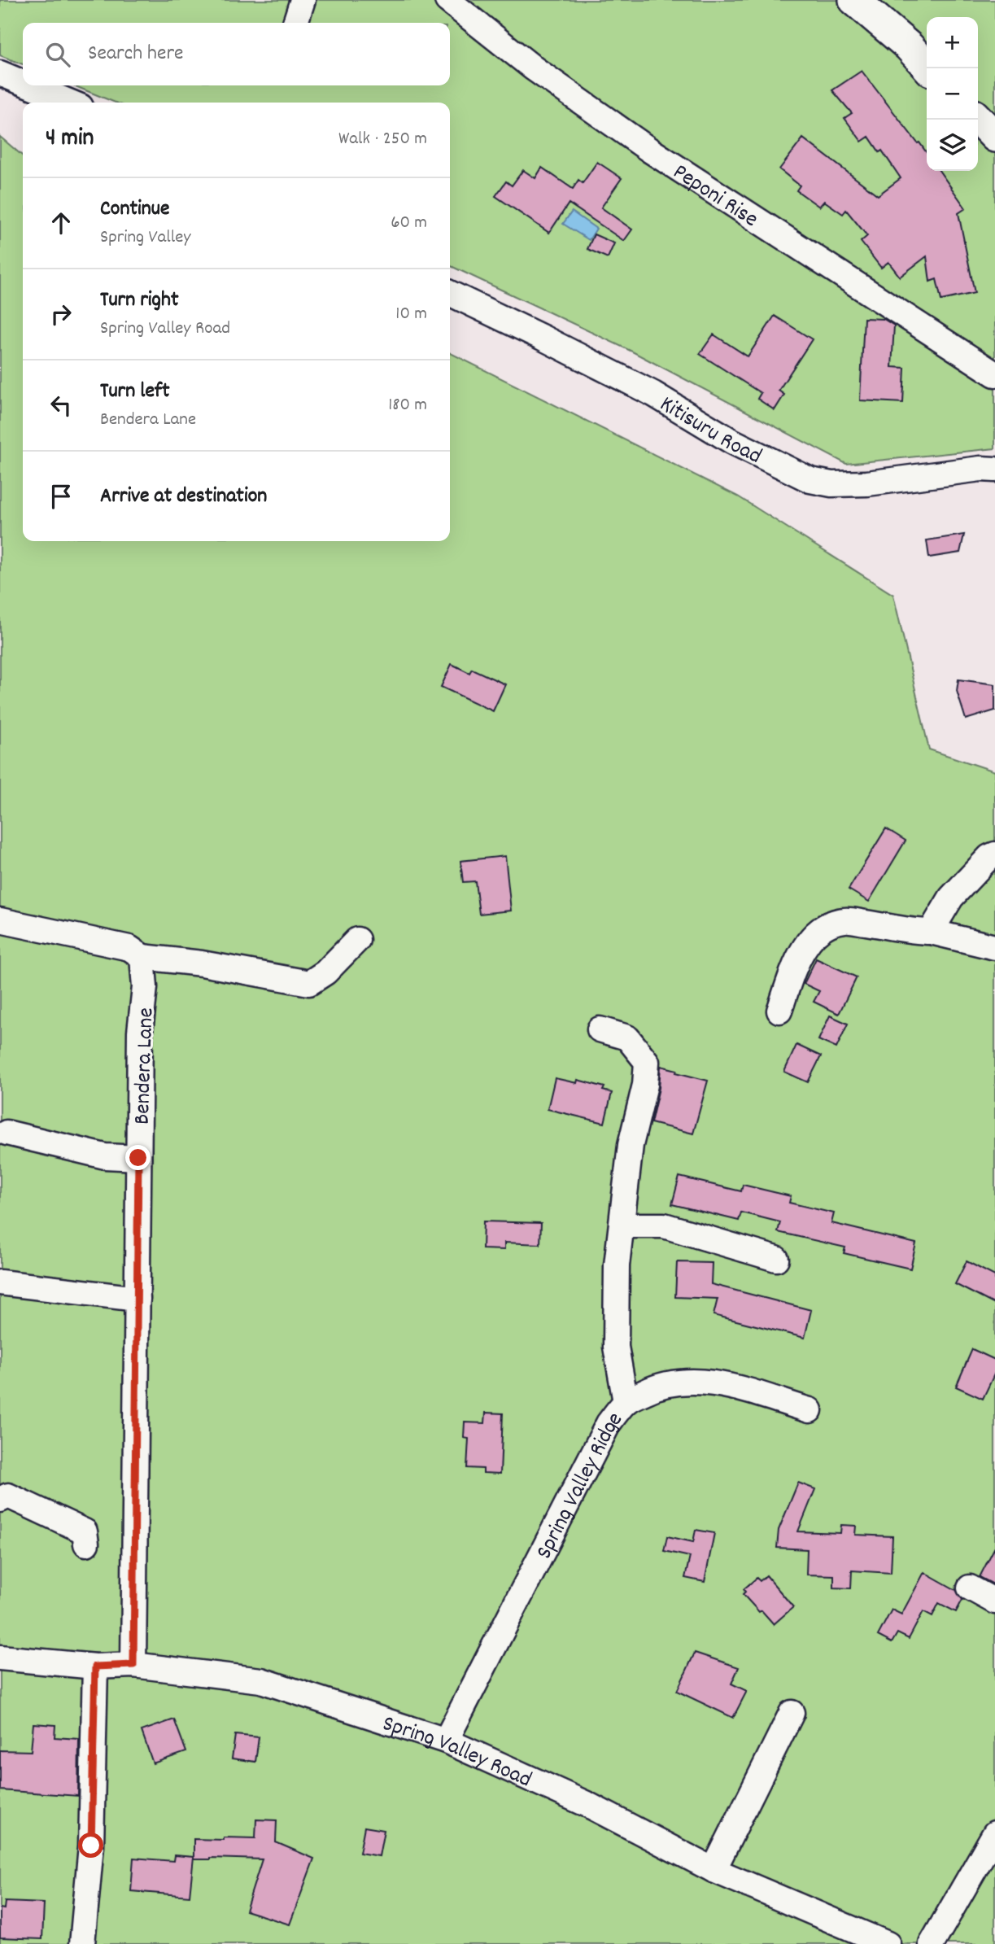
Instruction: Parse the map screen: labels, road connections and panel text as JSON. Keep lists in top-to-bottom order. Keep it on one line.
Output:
{"streets":{"street":["Peponi Rise","Kitisuru Road","Bendera Lane","Spring Valley Ridge","Spring Valley Road"]},"crossings":[["Bendera Lane","Spring Valley Road"],["Spring Valley Ridge","Spring Valley Road"]],"page":{"map_buttons":["+","−"],"search":"Search here","heading":["4 min","Walk · 250 m"],"list":[["Continue","Spring Valley","60 m"],["Turn right","Spring Valley Road","10 m"],["Turn left","Bendera Lane","180 m"],"Arrive at destination"]}}
